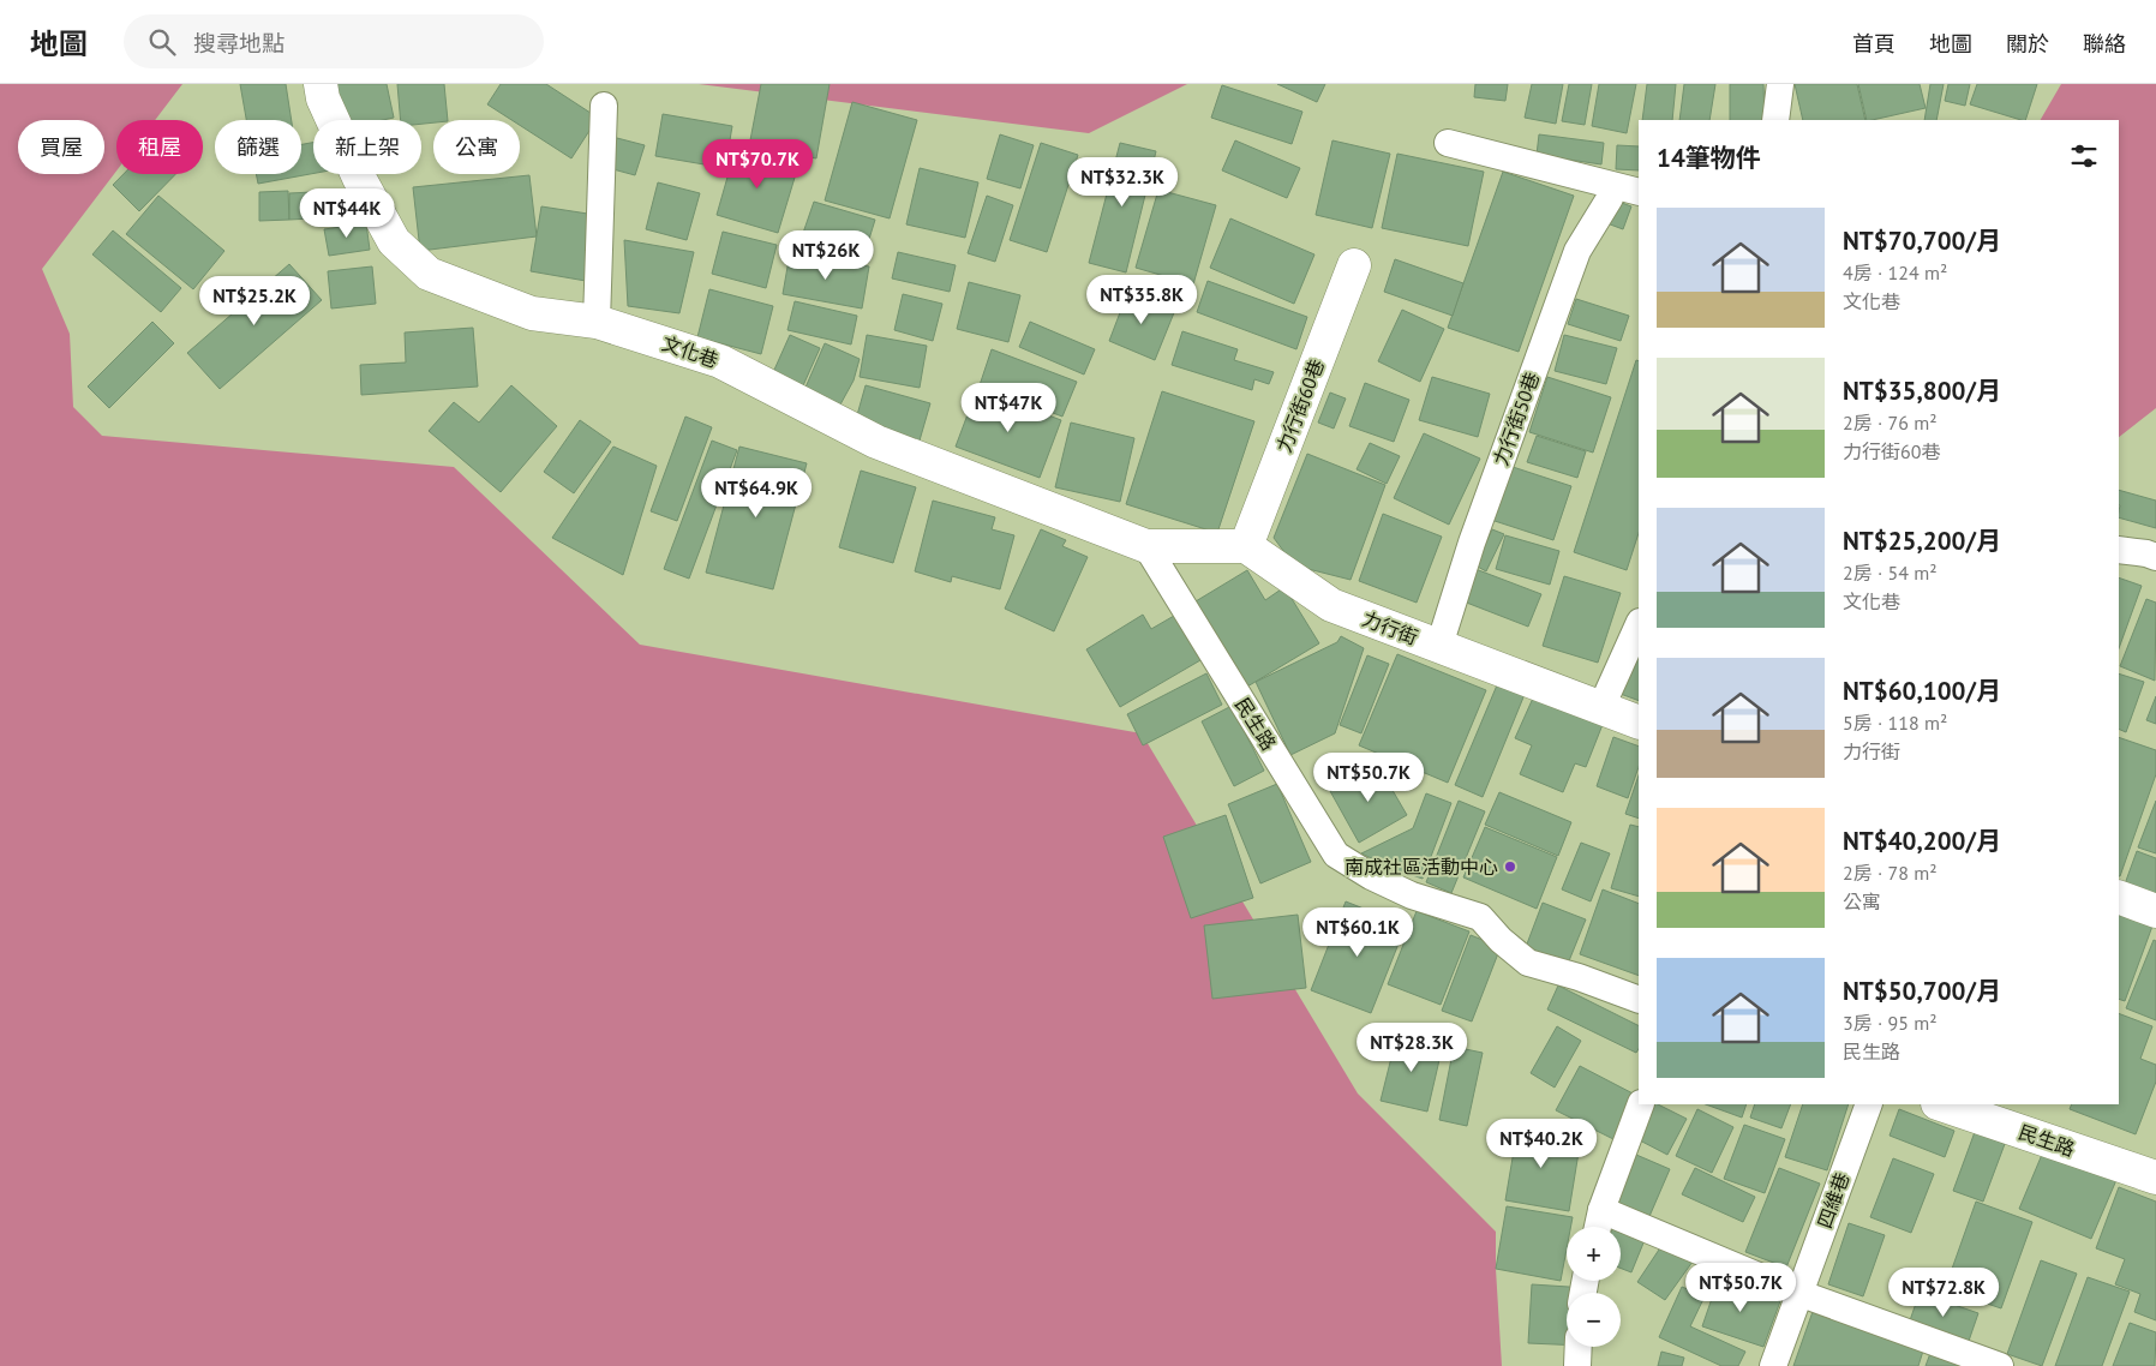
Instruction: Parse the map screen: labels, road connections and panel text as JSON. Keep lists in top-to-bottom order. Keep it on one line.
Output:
{"streets":{"street":["文化巷","力行街60巷","力行街","民生路"],"lane":["力行街50巷","四維巷"]},"crossings":[["文化巷","民生路"],["力行街60巷","力行街"],["力行街50巷","力行街"]],"places":["南成社區活動中心"],"page":{"header":"地圖","search":"搜尋地點","nav":["首頁","地圖","關於","聯絡"],"chip":["買屋","租屋","篩選","新上架","公寓"],"heading":"14筆物件","price":["NT$70.7K","NT$32.3K","NT$44K","NT$26K","NT$35.8K","NT$25.2K","NT$47K","NT$64.9K","NT$50.7K","NT$60.1K","NT$28.3K","NT$40.2K","NT$50.7K","NT$72.8K"],"list":[{"name":"NT$70,700/月","note":"4房 · 124 m² · 文化巷"},{"name":"NT$35,800/月","note":"2房 · 76 m² · 力行街60巷"},{"name":"NT$25,200/月","note":"2房 · 54 m² · 文化巷"},{"name":"NT$60,100/月","note":"5房 · 118 m² · 力行街"},{"name":"NT$40,200/月","note":"2房 · 78 m² · 公寓"},{"name":"NT$50,700/月","note":"3房 · 95 m² · 民生路"}],"map_buttons":["+","−"]}}
